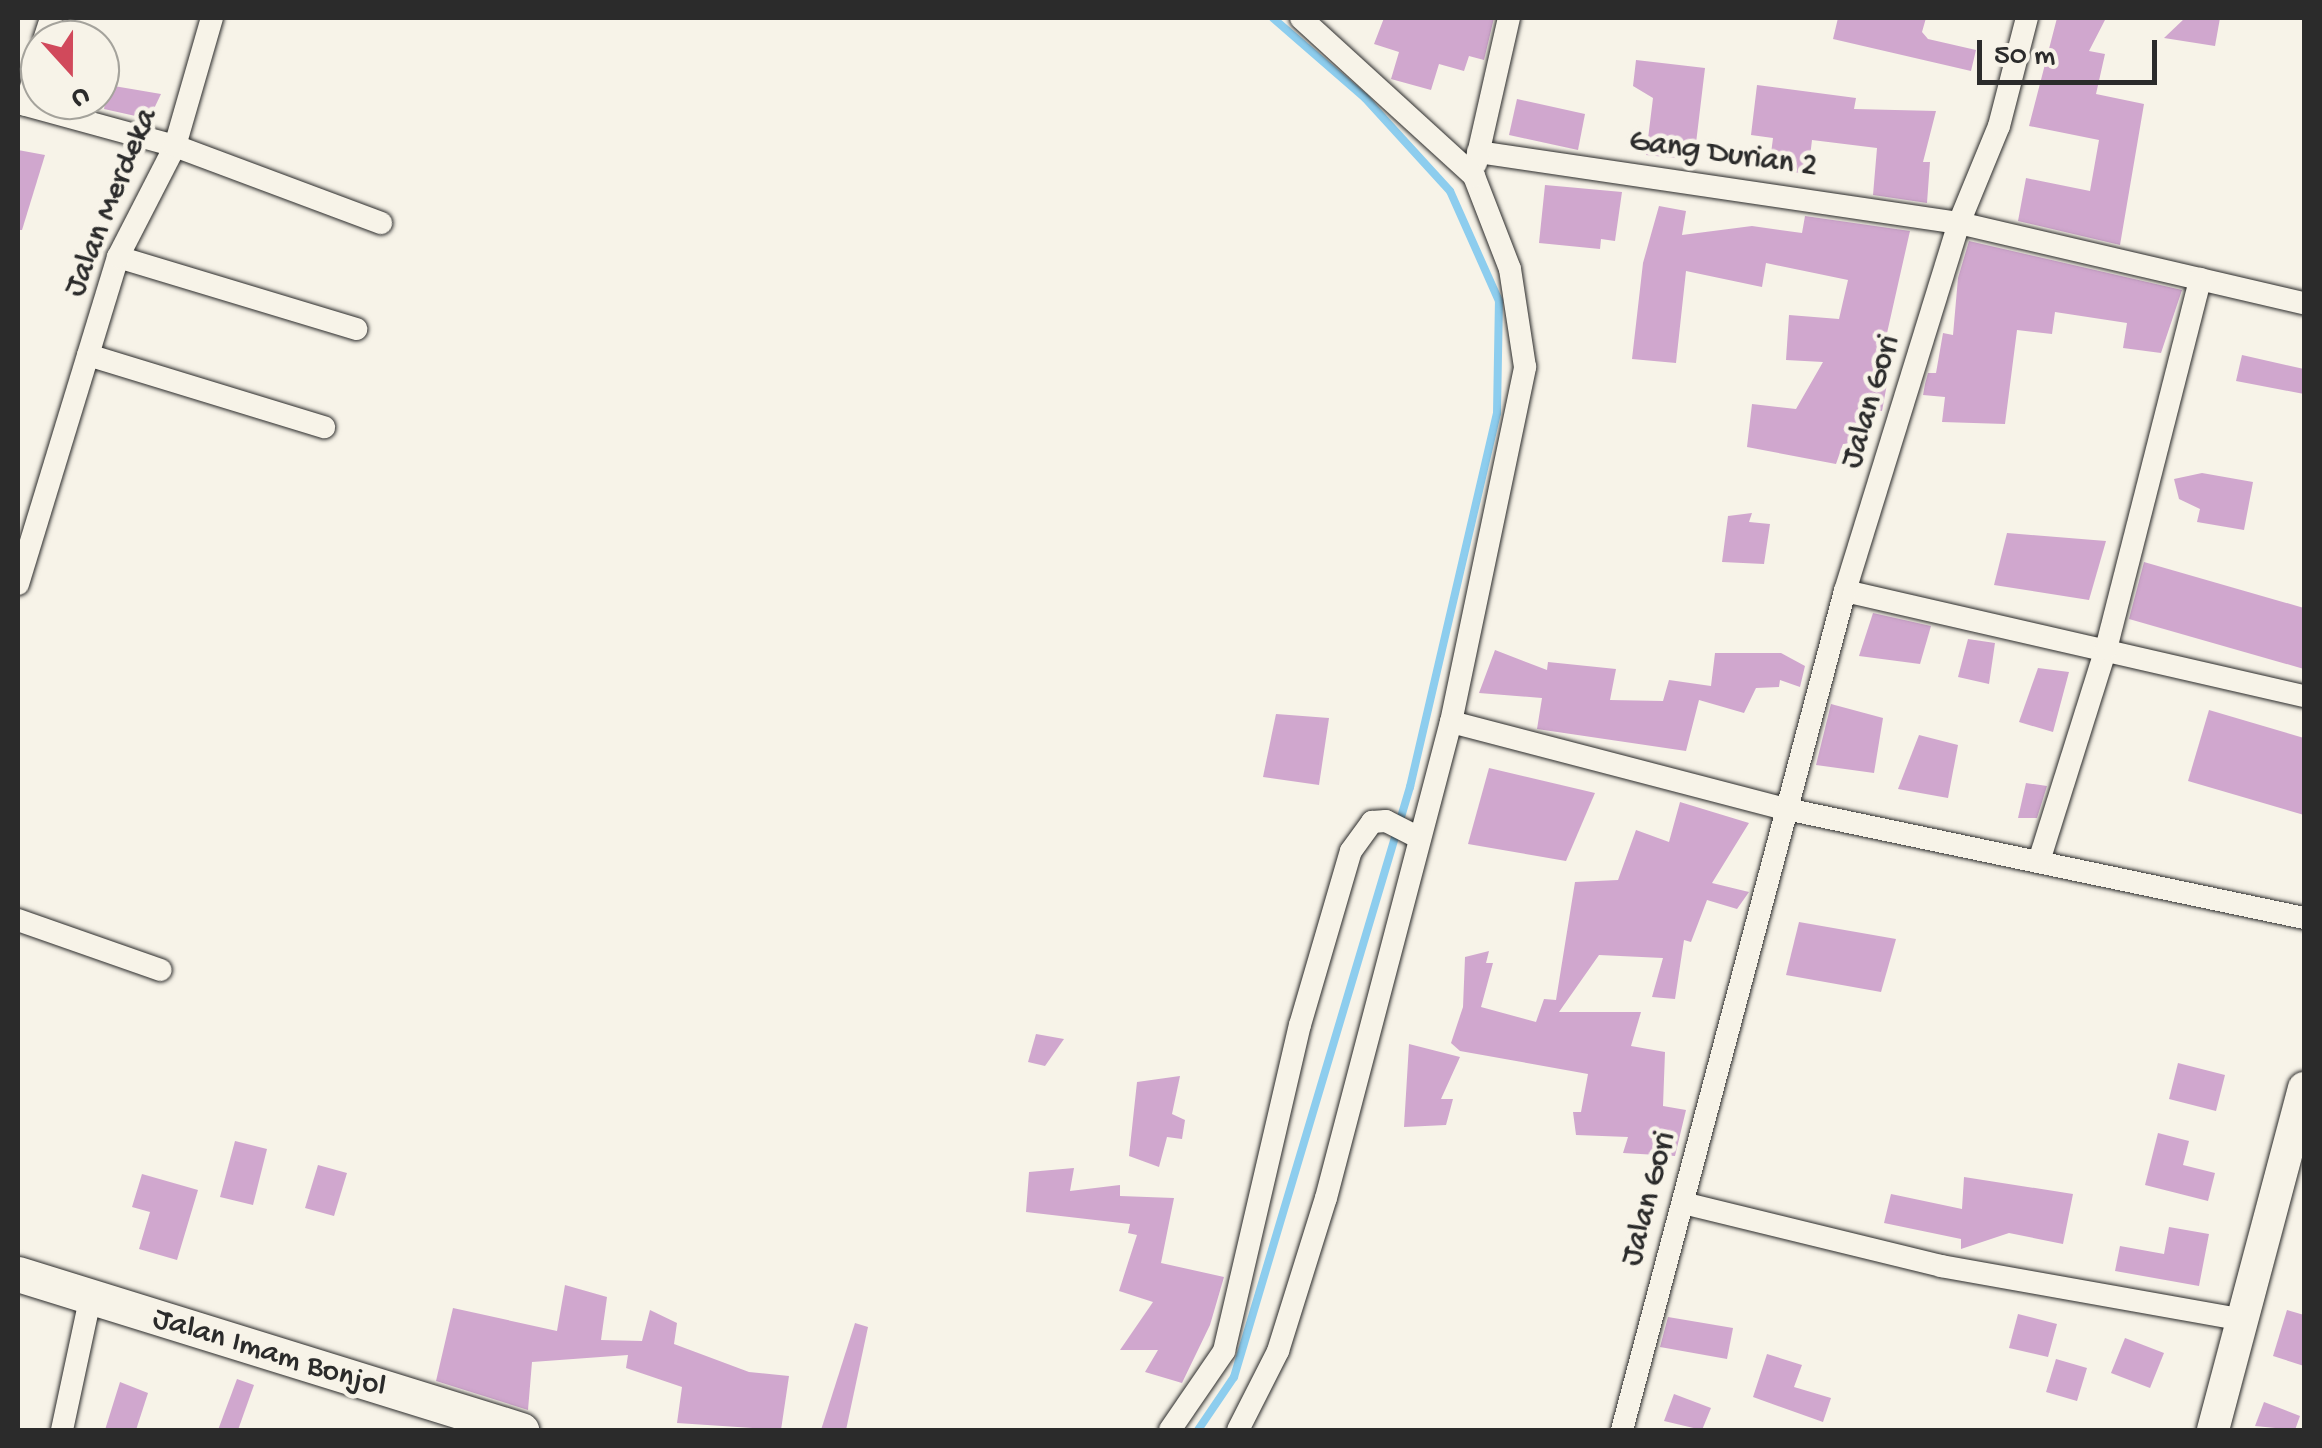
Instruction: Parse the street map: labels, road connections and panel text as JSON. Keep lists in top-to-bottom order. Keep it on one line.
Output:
{"streets":{"main road":["Jalan Imam Bonjol"],"street":["Gang Durian 2","Jalan Merdeka","Jalan Gori"]},"crossings":[["Gang Durian 2","Jalan Gori"]],"scale_bar":"50 m","north":"bottom"}
